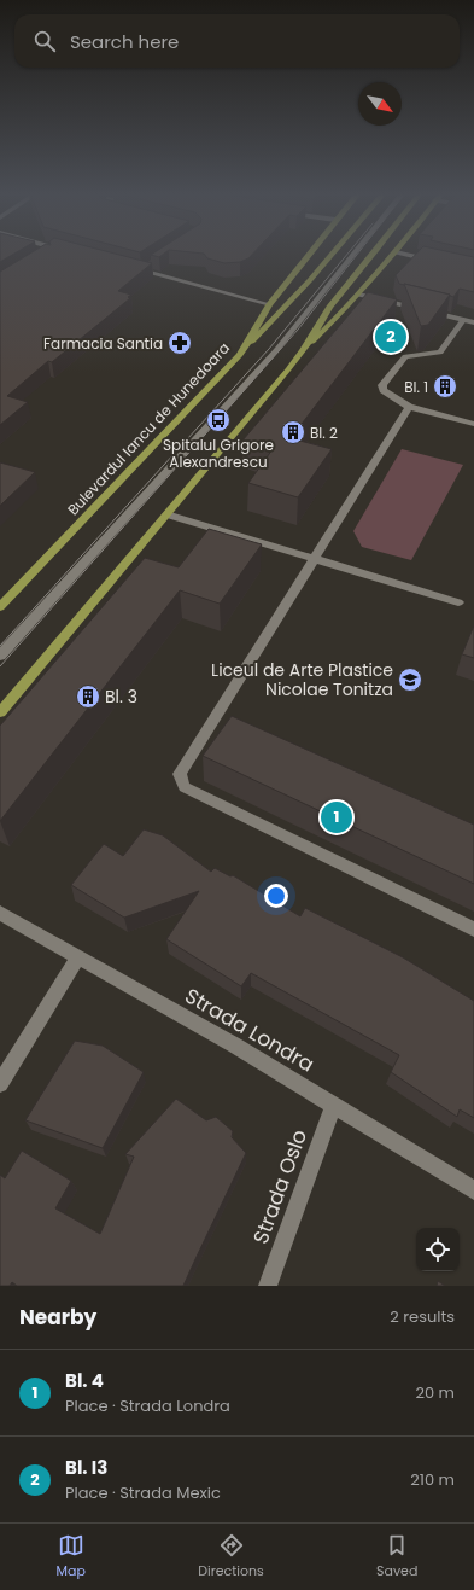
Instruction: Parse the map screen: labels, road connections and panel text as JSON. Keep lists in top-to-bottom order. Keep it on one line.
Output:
{"streets":{"main road":["Bulevardul Iancu de Hunedoara"],"street":["Strada Londra","Strada Oslo"]},"crossings":[["Strada Londra","Strada Oslo"]],"places":{"pharmacy":["Farmacia Santia"],"building":["Bl. 1","Bl. 2","Bl. 3"],"bus stop":["Spitalul Grigore Alexandrescu"],"school or university":["Liceul de Arte Plastice Nicolae Tonitza"]},"north":"bottom right","page":{"search":"Search here","pins":["2","1"],"heading":["Nearby","2 results"],"list":[{"mark":"1","name":"Bl. 4","note":"Place · Strada Londra","value":"20 m"},{"mark":"2","name":"Bl. I3","note":"Place · Strada Mexic","value":"210 m"}],"nav":["Map","Directions","Saved"]}}
